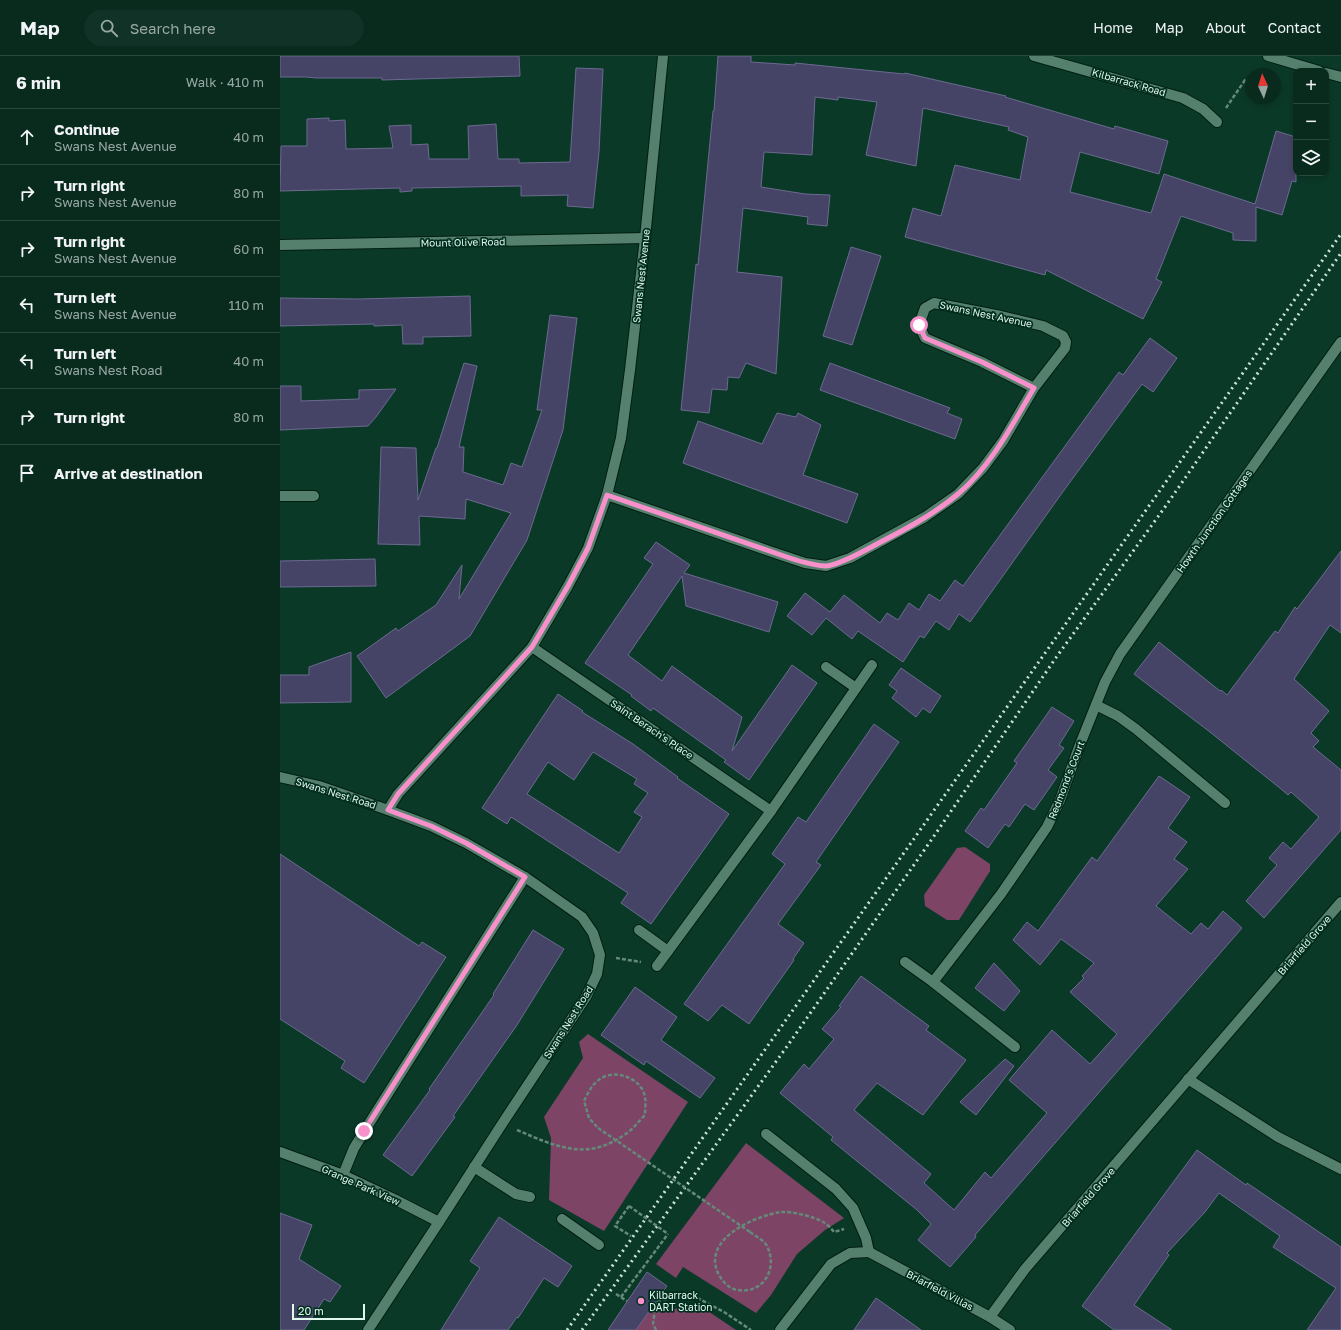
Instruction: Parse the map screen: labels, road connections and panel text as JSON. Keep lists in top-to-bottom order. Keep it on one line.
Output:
{"streets":{"street":["Kilbarrack Road","Mount Olive Road","Swans Nest Avenue","Howth Junction Cottages","Saint Berach's Place","Redmond's Court","Swans Nest Road","Briarfield Grove","Grange Park View","Briarfield Villas"]},"crossings":[["Mount Olive Road","Swans Nest Avenue"],["Swans Nest Avenue","Saint Berach's Place"],["Swans Nest Avenue","Swans Nest Road"],["Howth Junction Cottages","Redmond's Court"],["Swans Nest Road","Grange Park View"],["Briarfield Grove","Briarfield Villas"]],"places":["Kilbarrack DART Station"],"scale_bar":"20 m","north":"top","page":{"header":"Map","search":"Search here","nav":["Home","Map","About","Contact"],"heading":["6 min","Walk · 410 m"],"map_buttons":["+","−"],"list":[["Continue","Swans Nest Avenue","40 m"],["Turn right","Swans Nest Avenue","80 m"],["Turn right","Swans Nest Avenue","60 m"],["Turn left","Swans Nest Avenue","110 m"],["Turn left","Swans Nest Road","40 m"],["Turn right","80 m"],"Arrive at destination"],"scale":"20 m"}}
